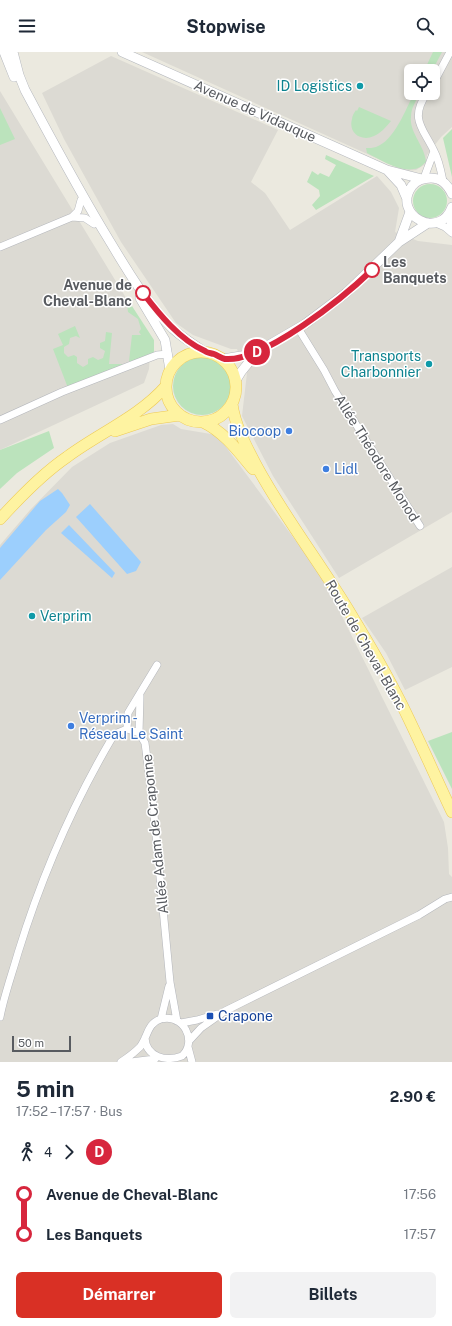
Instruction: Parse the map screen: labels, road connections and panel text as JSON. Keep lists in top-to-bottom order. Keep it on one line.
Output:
{"streets":{"main road":["Route de Cheval-Blanc"],"street":["Avenue de Vidauque","Allée Théodore Monod","Allée Adam de Craponne"]},"places":{"other":["ID Logistics","Les Banquets","Avenue de Cheval-Blanc","Transports Charbonnier","Biocoop","Lidl","Verprim","Verprim - Réseau Le Saint"],"transit":["Crapone"]},"lines":["bus line D"],"scale_bar":"50 m","page":{"header":"Stopwise","on_map":"D","scale":"50 m","heading":["5 min","17:52 – 17:57 · Bus","2.90 €"],"legs":["4","D"],"list":[{"name":"Avenue de Cheval-Blanc","value":"17:56"},{"name":"Les Banquets","value":"17:57"}],"buttons":["Démarrer","Billets"]}}
